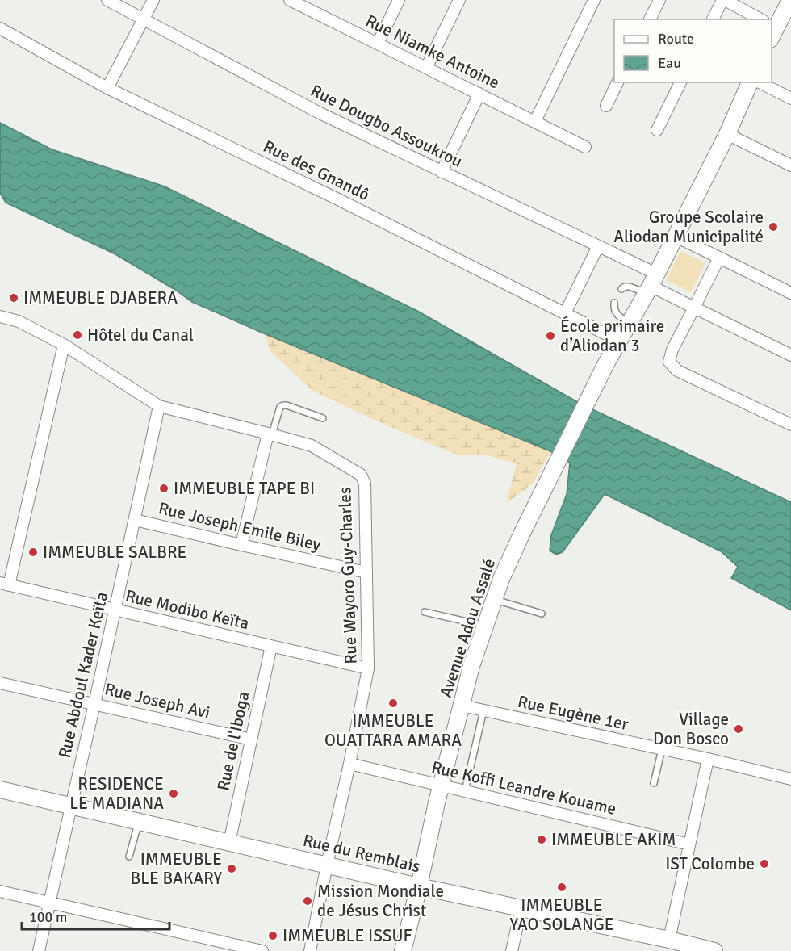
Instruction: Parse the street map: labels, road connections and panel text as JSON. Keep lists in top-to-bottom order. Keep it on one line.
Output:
{"streets":{"street":["Rue Niamke Antoine","Rue Dougbo Assoukrou","Rue des Gnandô","Rue Joseph Emile Biley","Rue Wayoro Guy-Charles","Rue Modibo Keïta","Avenue Adou Assalé","Rue Abdoul Kader Keïta","Rue Joseph Avi","Rue Eugène 1er","Rue de l'Iboga","Rue Koffi Leandre Kouame","Rue du Remblais"]},"crossings":[["Rue Dougbo Assoukrou","Avenue Adou Assalé"],["Rue des Gnandô","Avenue Adou Assalé"],["Rue Joseph Emile Biley","Rue Wayoro Guy-Charles"],["Rue Joseph Emile Biley","Rue Abdoul Kader Keïta"],["Rue Wayoro Guy-Charles","Rue Modibo Keïta"],["Rue Wayoro Guy-Charles","Rue Abdoul Kader Keïta"],["Rue Wayoro Guy-Charles","Rue Koffi Leandre Kouame"],["Rue Wayoro Guy-Charles","Rue du Remblais"],["Rue Modibo Keïta","Rue Abdoul Kader Keïta"],["Rue Modibo Keïta","Rue de l'Iboga"],["Avenue Adou Assalé","Rue Eugène 1er"],["Avenue Adou Assalé","Rue Koffi Leandre Kouame"],["Avenue Adou Assalé","Rue du Remblais"],["Rue Abdoul Kader Keïta","Rue Joseph Avi"],["Rue Abdoul Kader Keïta","Rue du Remblais"],["Rue Joseph Avi","Rue de l'Iboga"],["Rue de l'Iboga","Rue du Remblais"]],"places":["Groupe Scolaire Aliodan Municipalité","IMMEUBLE DJABERA","Hôtel du Canal","École primaire d’Aliodan 3","IMMEUBLE TAPE BI","IMMEUBLE SALBRE","IMMEUBLE OUATTARA AMARA","Village Don Bosco","RESIDENCE LE MADIANA","IMMEUBLE AKIM","IST Colombe","IMMEUBLE BLE BAKARY","IMMEUBLE YAO SOLANGE","Mission Mondiale de Jésus Christ","IMMEUBLE ISSUF"],"legend":["Route","Eau"],"scale_bar":"100 m"}
